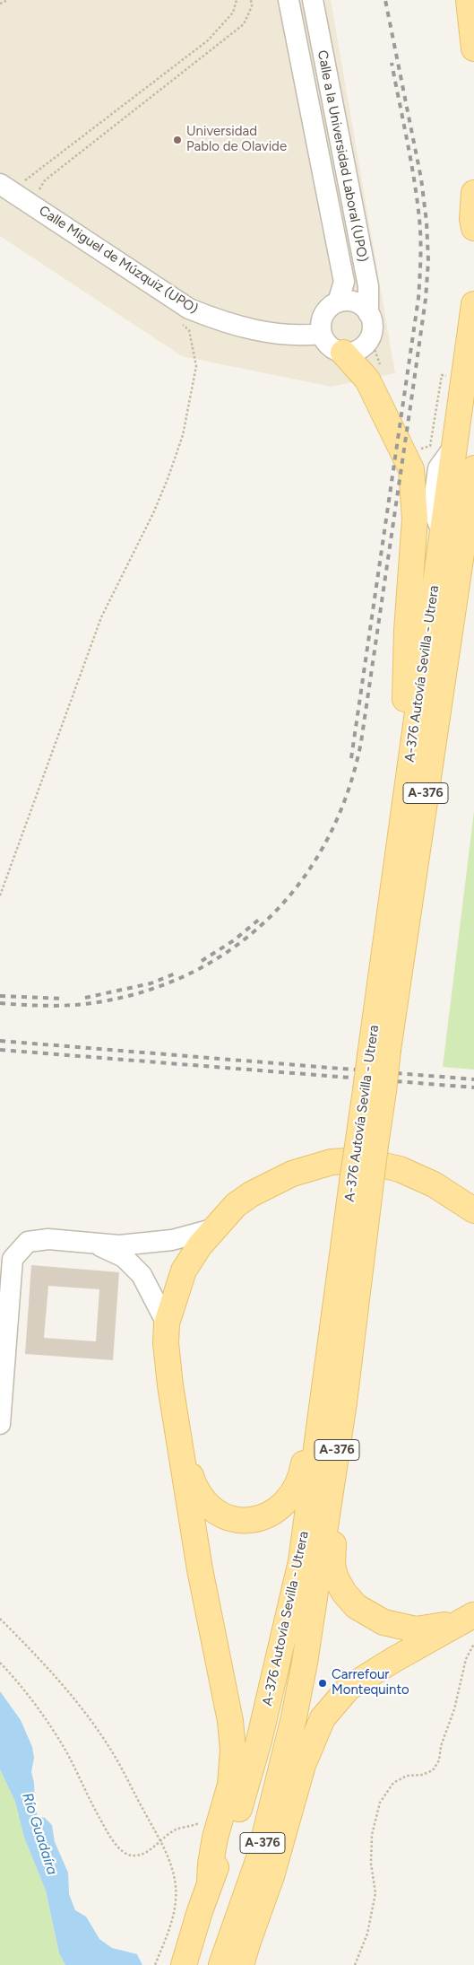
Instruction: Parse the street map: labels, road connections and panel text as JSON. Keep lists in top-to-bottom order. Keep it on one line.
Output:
{"streets":{"main road":["A-376 Autovía Sevilla - Utrera","A-376"],"street":["Calle a la Universidad Laboral (UPO)","Calle Miguel de Múzquiz (UPO)"]},"crossings":[["Calle a la Universidad Laboral (UPO)","Calle Miguel de Múzquiz (UPO)"]],"water":["Río Guadaíra"],"places":["Universidad Pablo de Olavide","Carrefour Montequinto"]}
